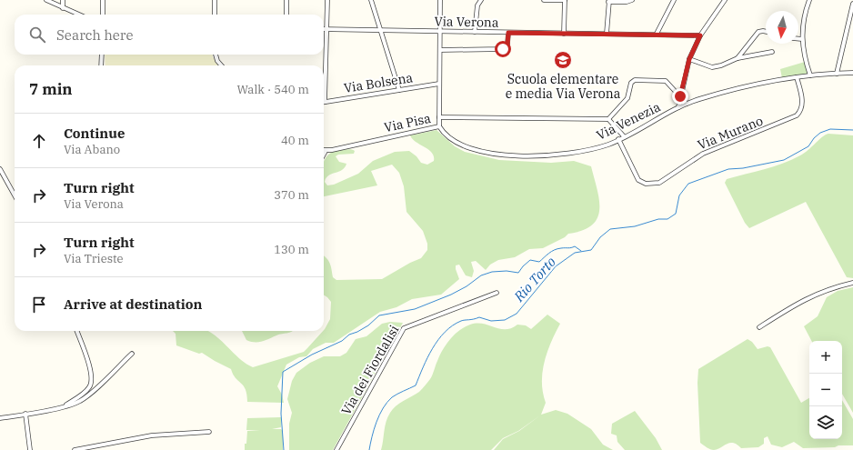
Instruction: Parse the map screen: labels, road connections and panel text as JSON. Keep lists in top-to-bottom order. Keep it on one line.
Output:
{"streets":{"street":["Via Verona","Via Bolsena","Via Venezia","Via Pisa","Via Murano","Via dei Fiordalisi"]},"crossings":[["Via Verona","Via Pisa"],["Via Bolsena","Via Pisa"],["Via Venezia","Via Pisa"],["Via Venezia","Via Murano"]],"water":["Rio Torto"],"places":{"school or university":["Scuola elementare e media Via Verona"]},"north":"bottom","page":{"search":"Search here","heading":["7 min","Walk · 540 m"],"list":[["Continue","Via Abano","40 m"],["Turn right","Via Verona","370 m"],["Turn right","Via Trieste","130 m"],"Arrive at destination"],"map_buttons":["+","−"]}}
